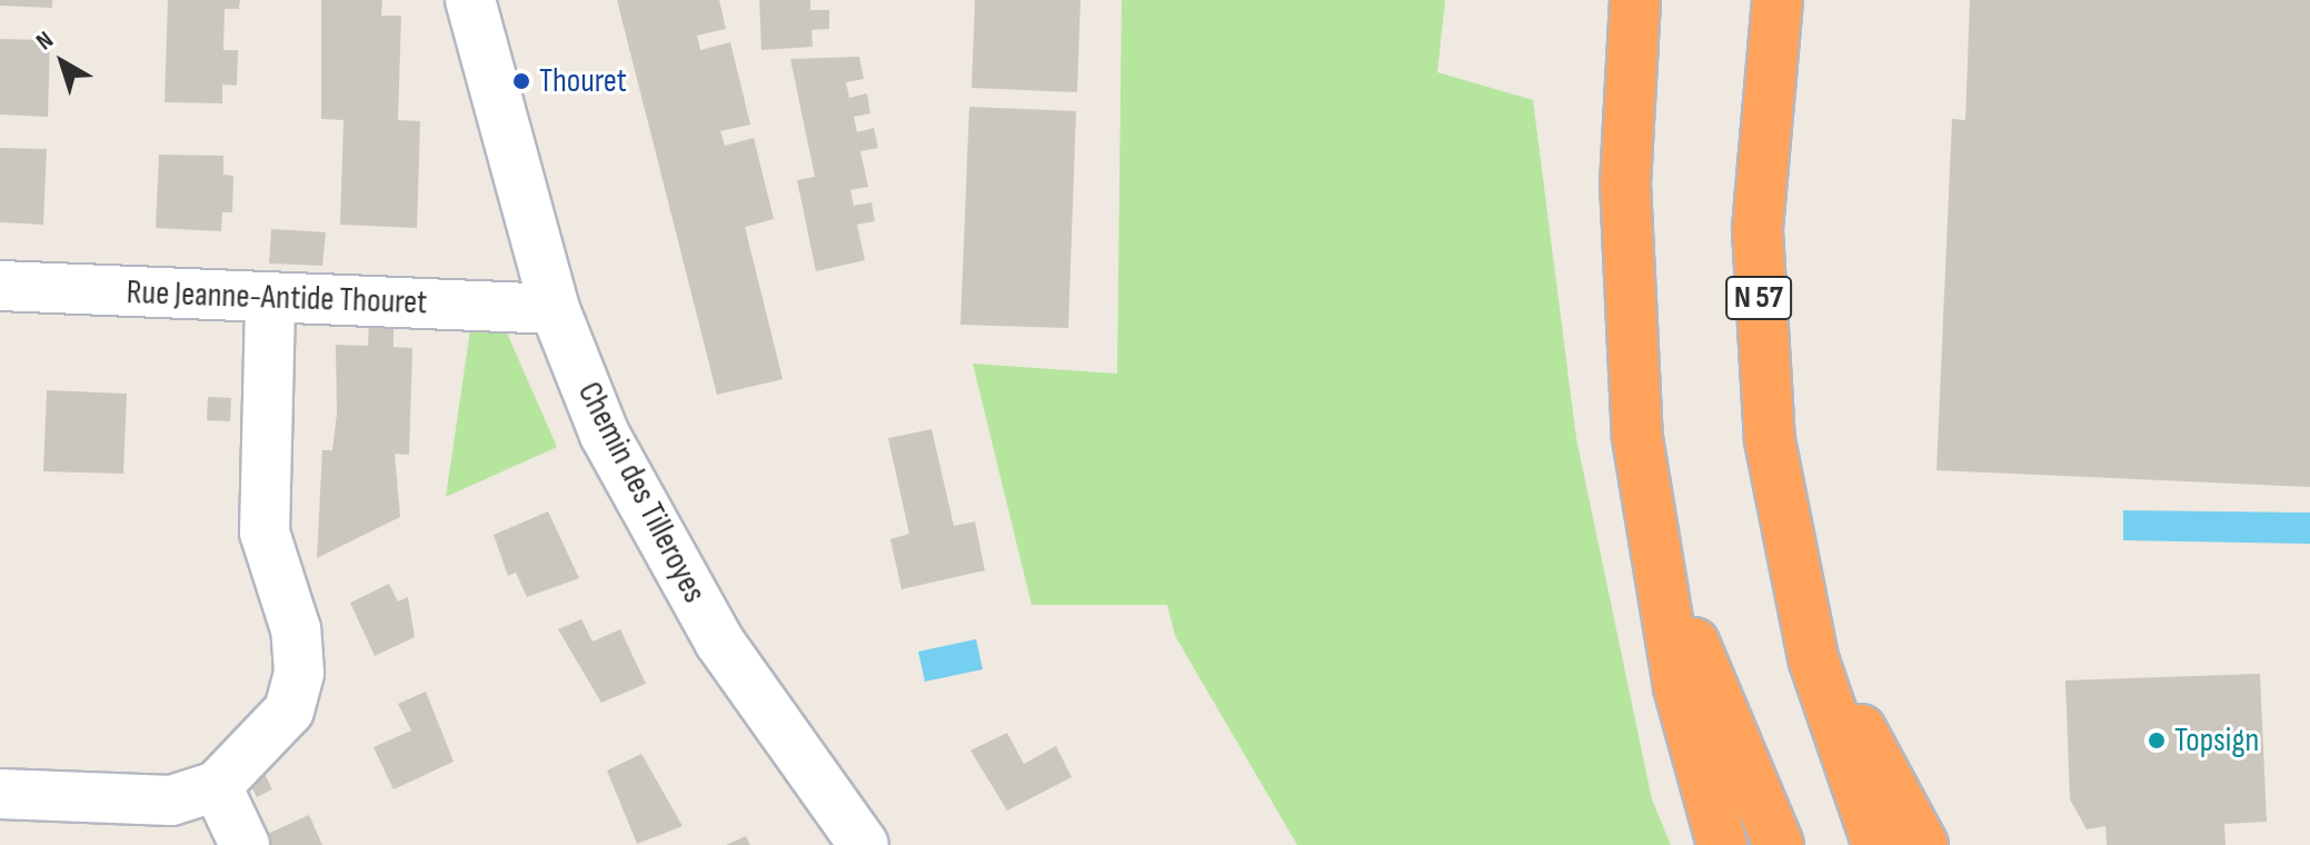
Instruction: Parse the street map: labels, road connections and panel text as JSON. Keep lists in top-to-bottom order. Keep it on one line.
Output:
{"streets":{"highway":["N 57"],"street":["Rue Jeanne-Antide Thouret","Chemin des Tilleroyes"]},"crossings":[["Rue Jeanne-Antide Thouret","Chemin des Tilleroyes"]],"places":["Thouret","Topsign"],"north":"top left"}
